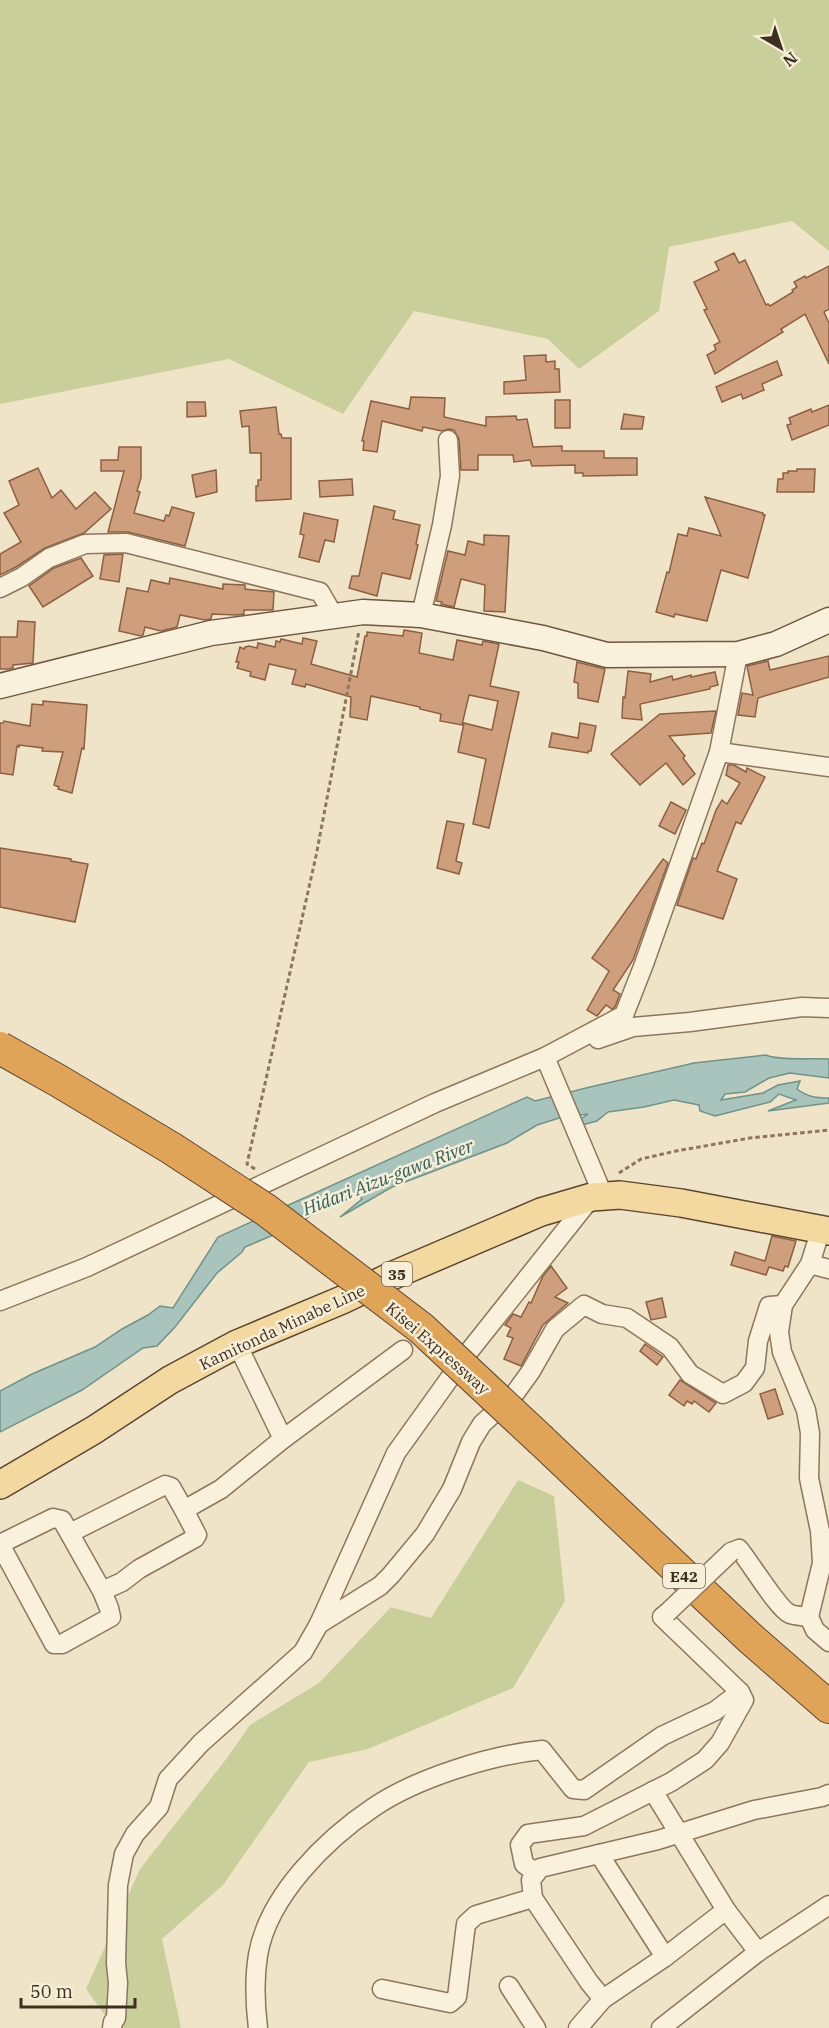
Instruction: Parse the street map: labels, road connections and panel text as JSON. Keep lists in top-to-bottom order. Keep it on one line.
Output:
{"streets":{"highway":["Kisei Expressway","E42"],"main road":["35","Kamitonda Minabe Line"]},"water":["Hidari Aizu-gawa River"],"scale_bar":"50 m","north":"bottom right"}
